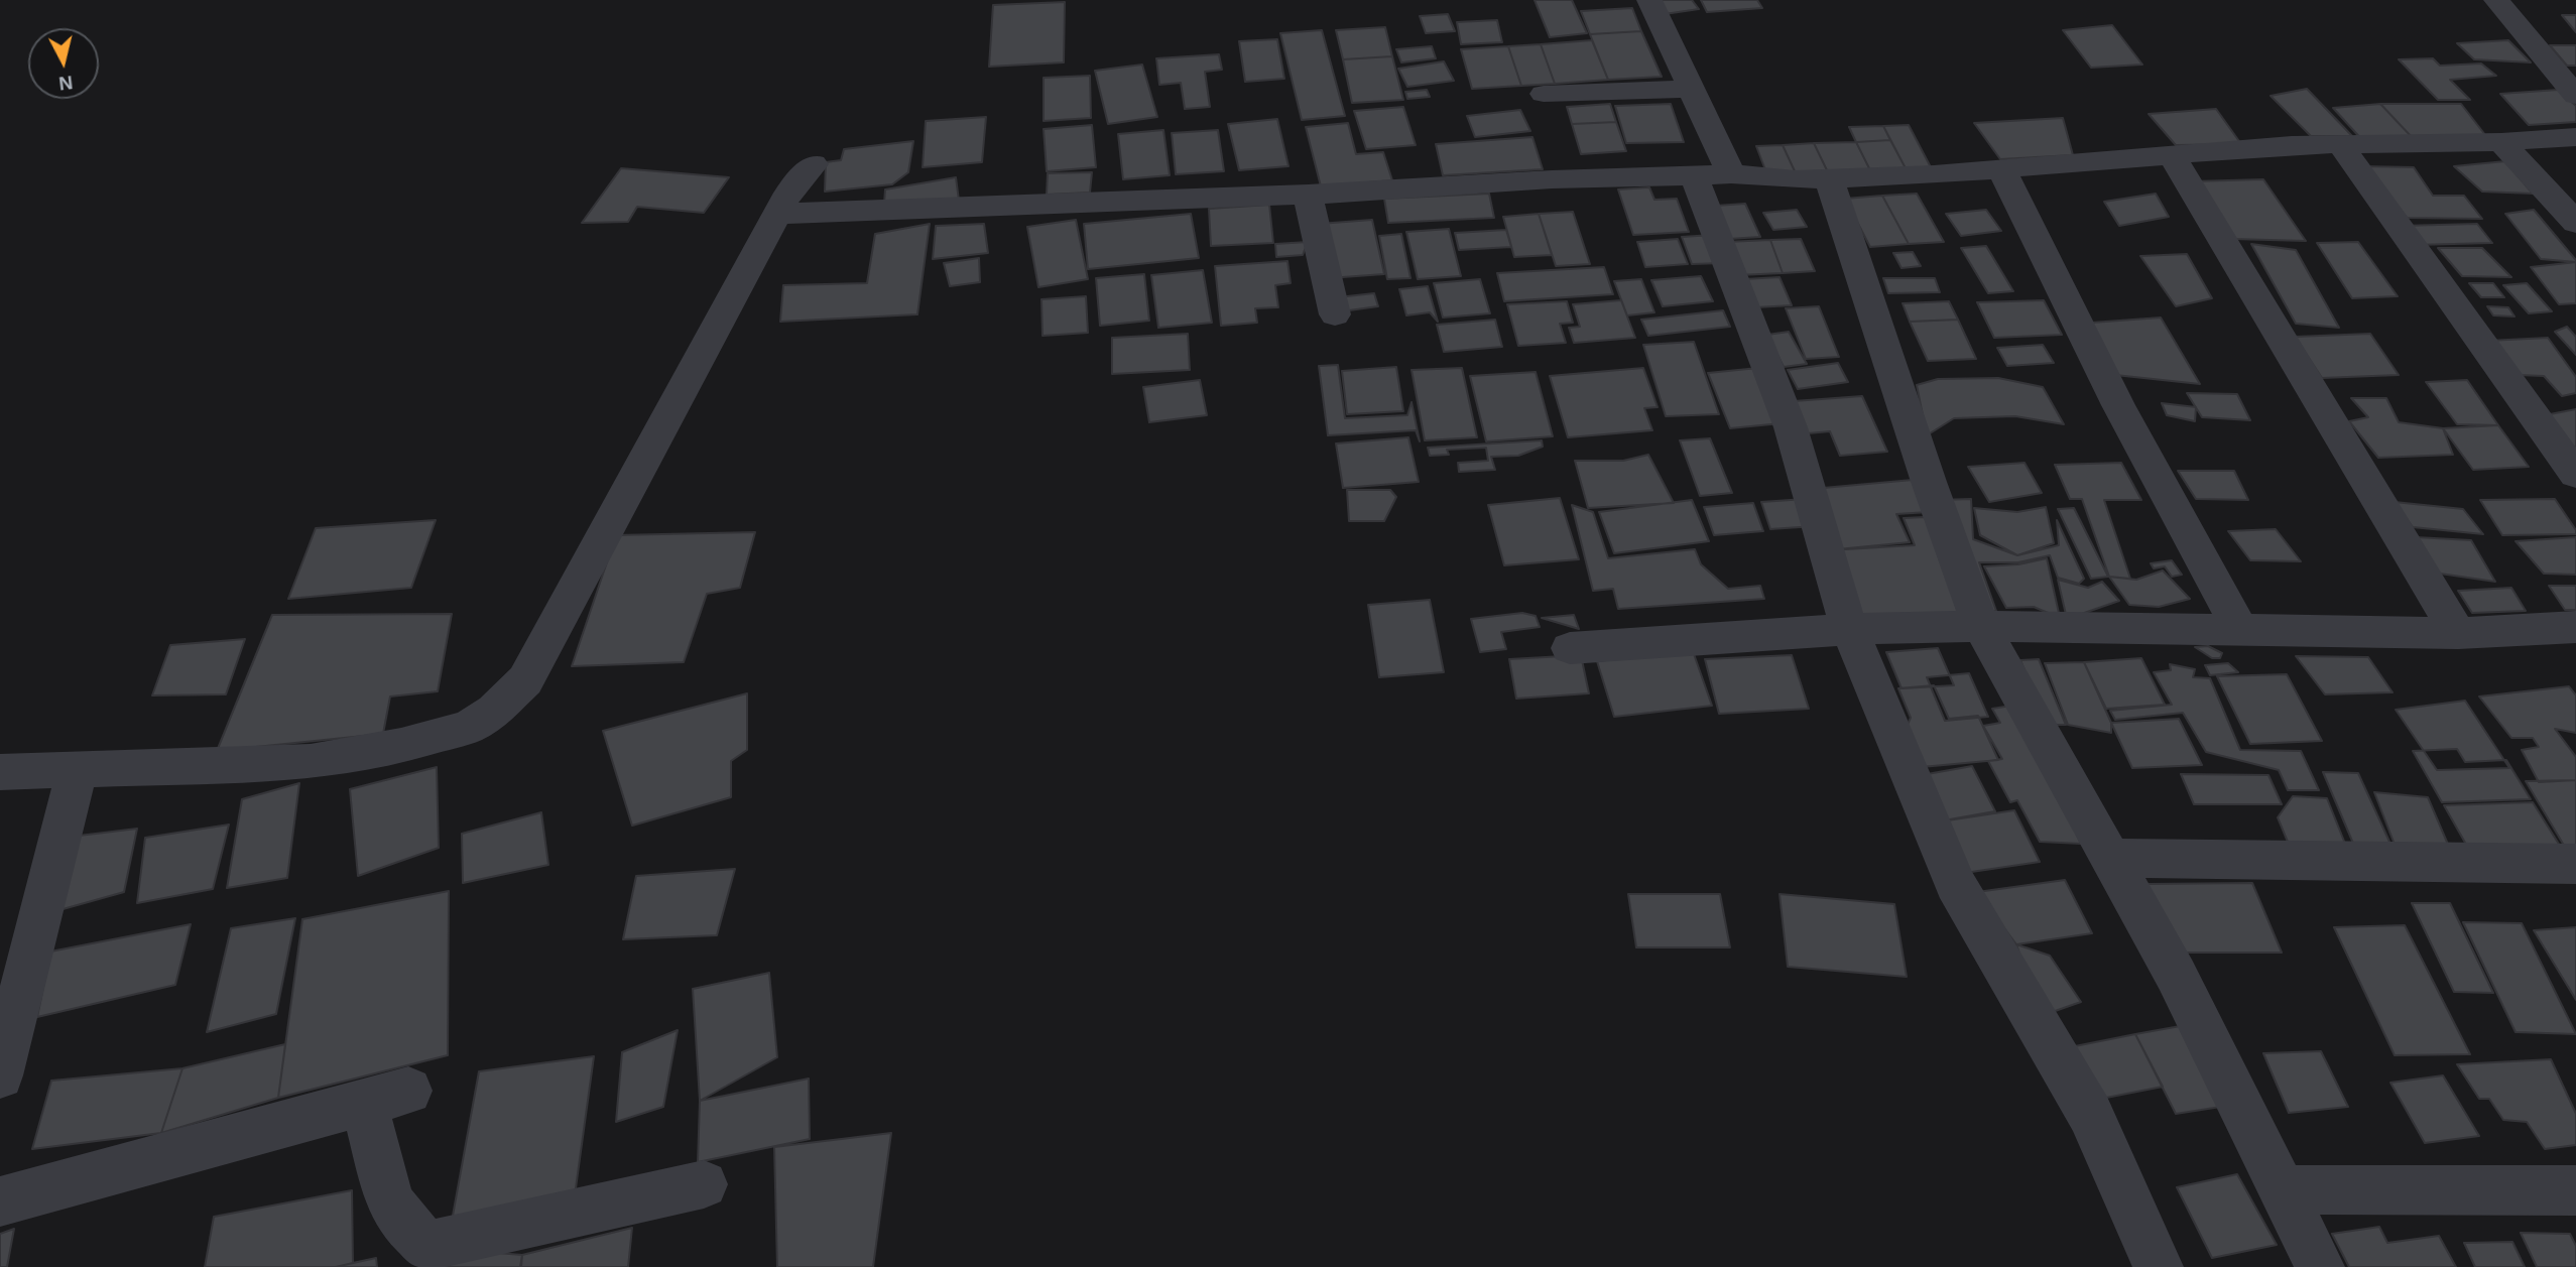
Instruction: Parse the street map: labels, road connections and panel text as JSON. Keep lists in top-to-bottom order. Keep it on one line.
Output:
{"north":"bottom"}
